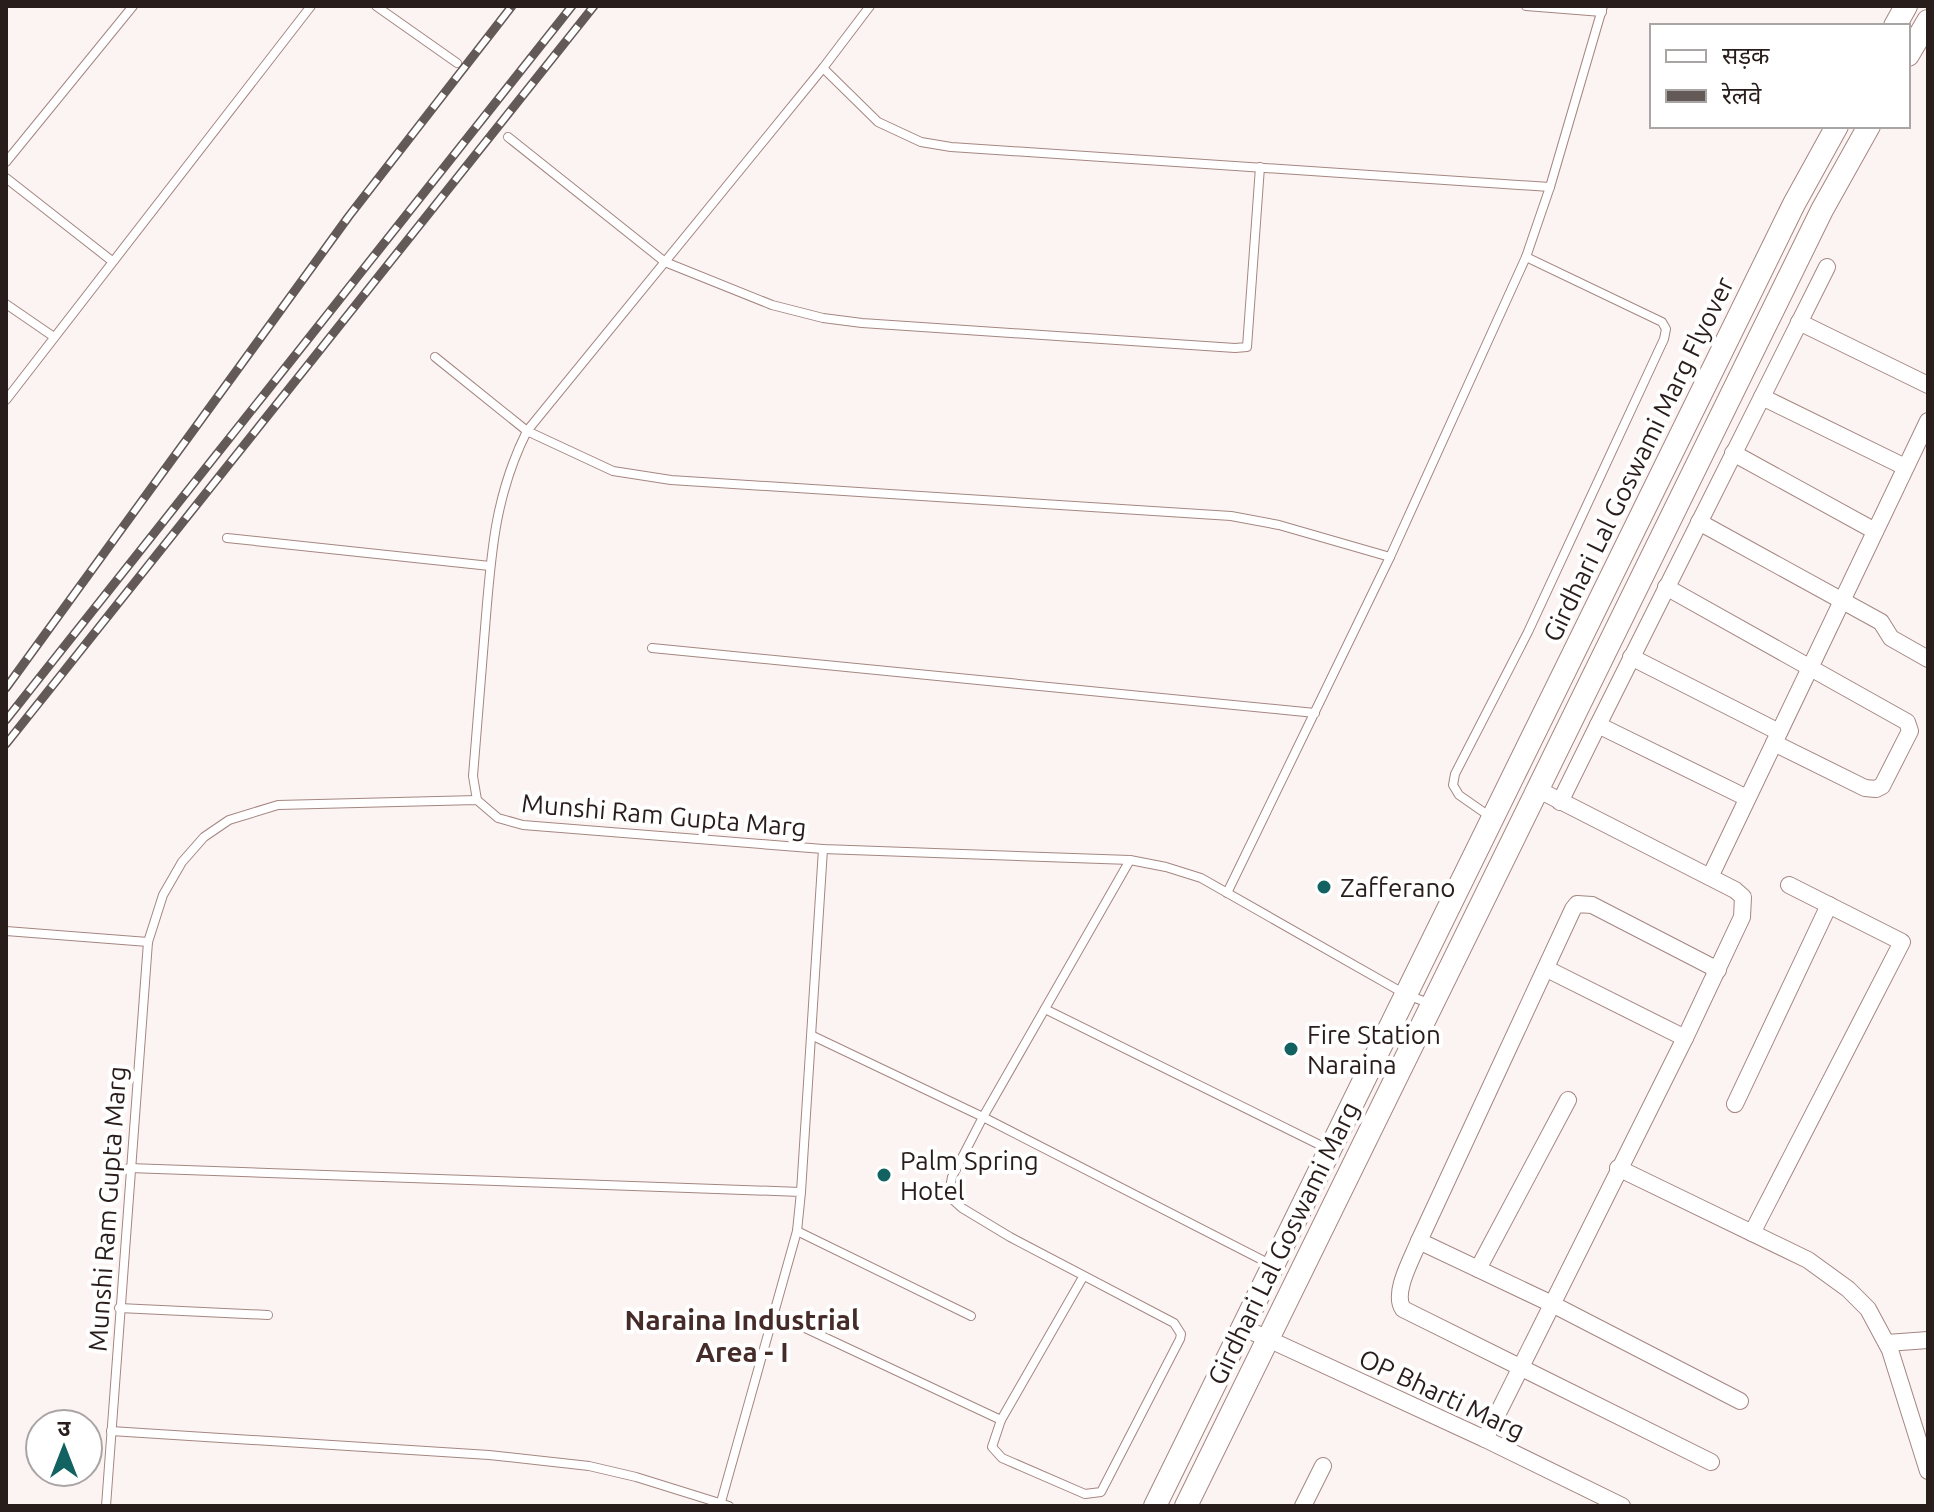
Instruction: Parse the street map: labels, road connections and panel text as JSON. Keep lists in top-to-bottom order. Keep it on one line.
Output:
{"streets":{"main road":["Girdhari Lal Goswami Marg Flyover","Girdhari Lal Goswami Marg"],"street":["OP Bharti Marg"],"lane":["Munshi Ram Gupta Marg"]},"crossings":[["Girdhari Lal Goswami Marg Flyover","Girdhari Lal Goswami Marg"],["Munshi Ram Gupta Marg","Girdhari Lal Goswami Marg"],["Girdhari Lal Goswami Marg","OP Bharti Marg"]],"districts":["Naraina Industrial Area - I"],"places":["Zafferano","Fire Station Naraina","Palm Spring Hotel"],"legend":["सड़क","रेलवे"],"north":"top"}
